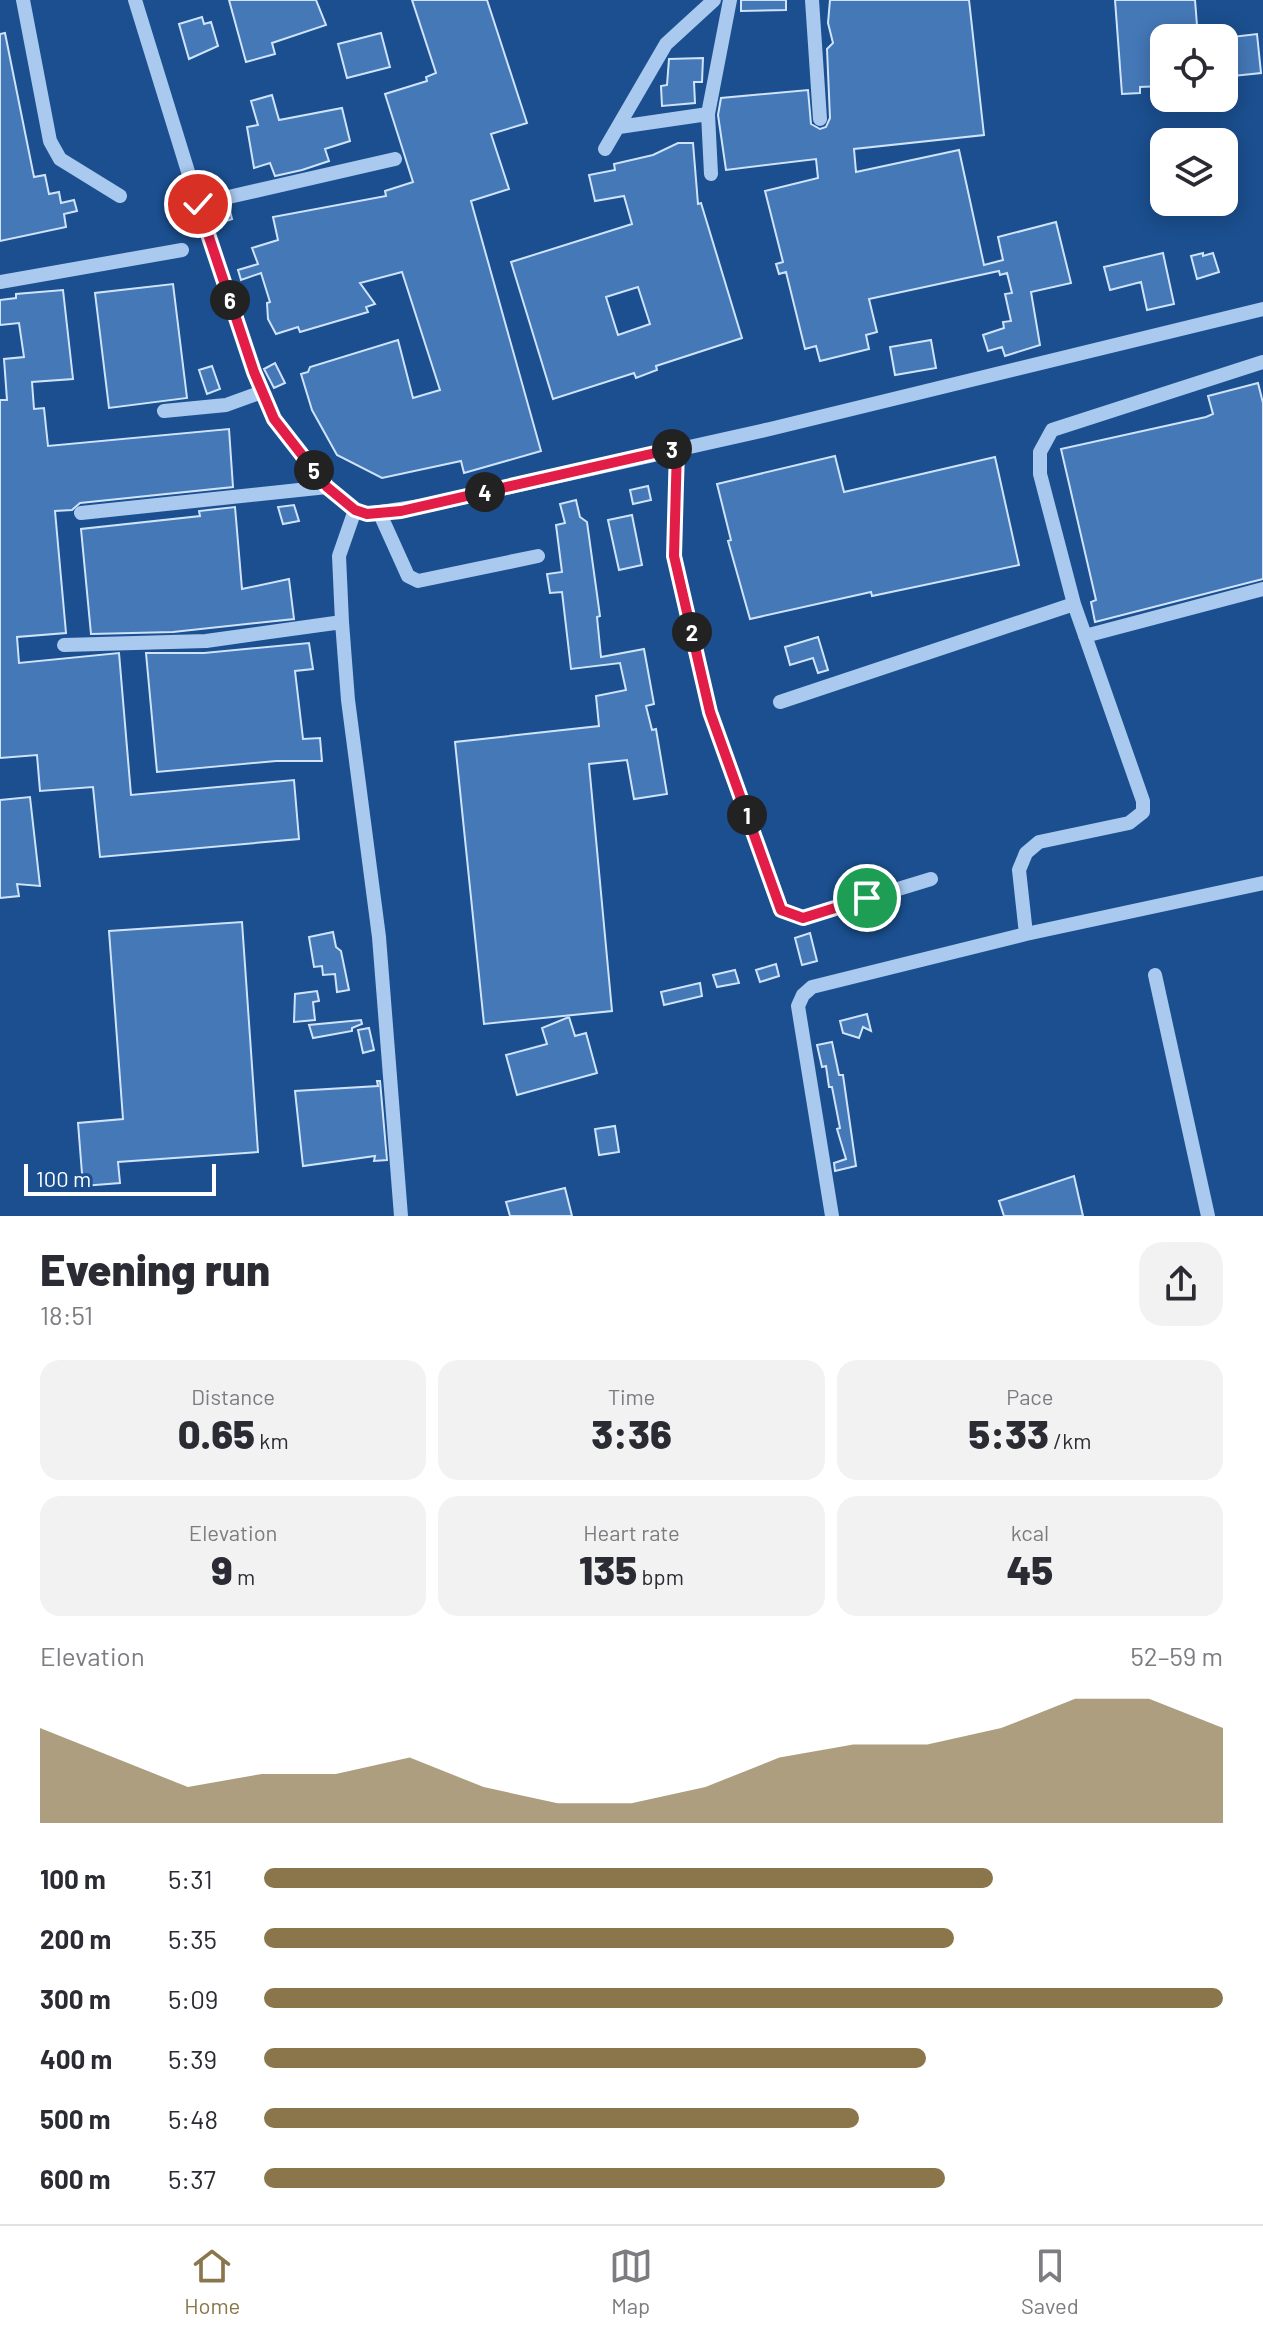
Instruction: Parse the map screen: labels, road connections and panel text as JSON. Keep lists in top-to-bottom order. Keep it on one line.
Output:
{"scale_bar":"100 m","page":{"pins":["6","3","5","4","2","1"],"scale":"100 m","heading":["Evening run","18:51"],"stats":[["Distance","0.65 km"],["Time","3:36"],["Pace","5:33 /km"],["Elevation","9 m"],["Heart rate","135 bpm"],["kcal","45"]],"chart":["Elevation","52–59 m"],"list":[{"name":"100 m","note":"5:31"},{"name":"200 m","note":"5:35"},{"name":"300 m","note":"5:09"},{"name":"400 m","note":"5:39"},{"name":"500 m","note":"5:48"},{"name":"600 m","note":"5:37"}],"tabs":["Home","Map","Saved"]}}
